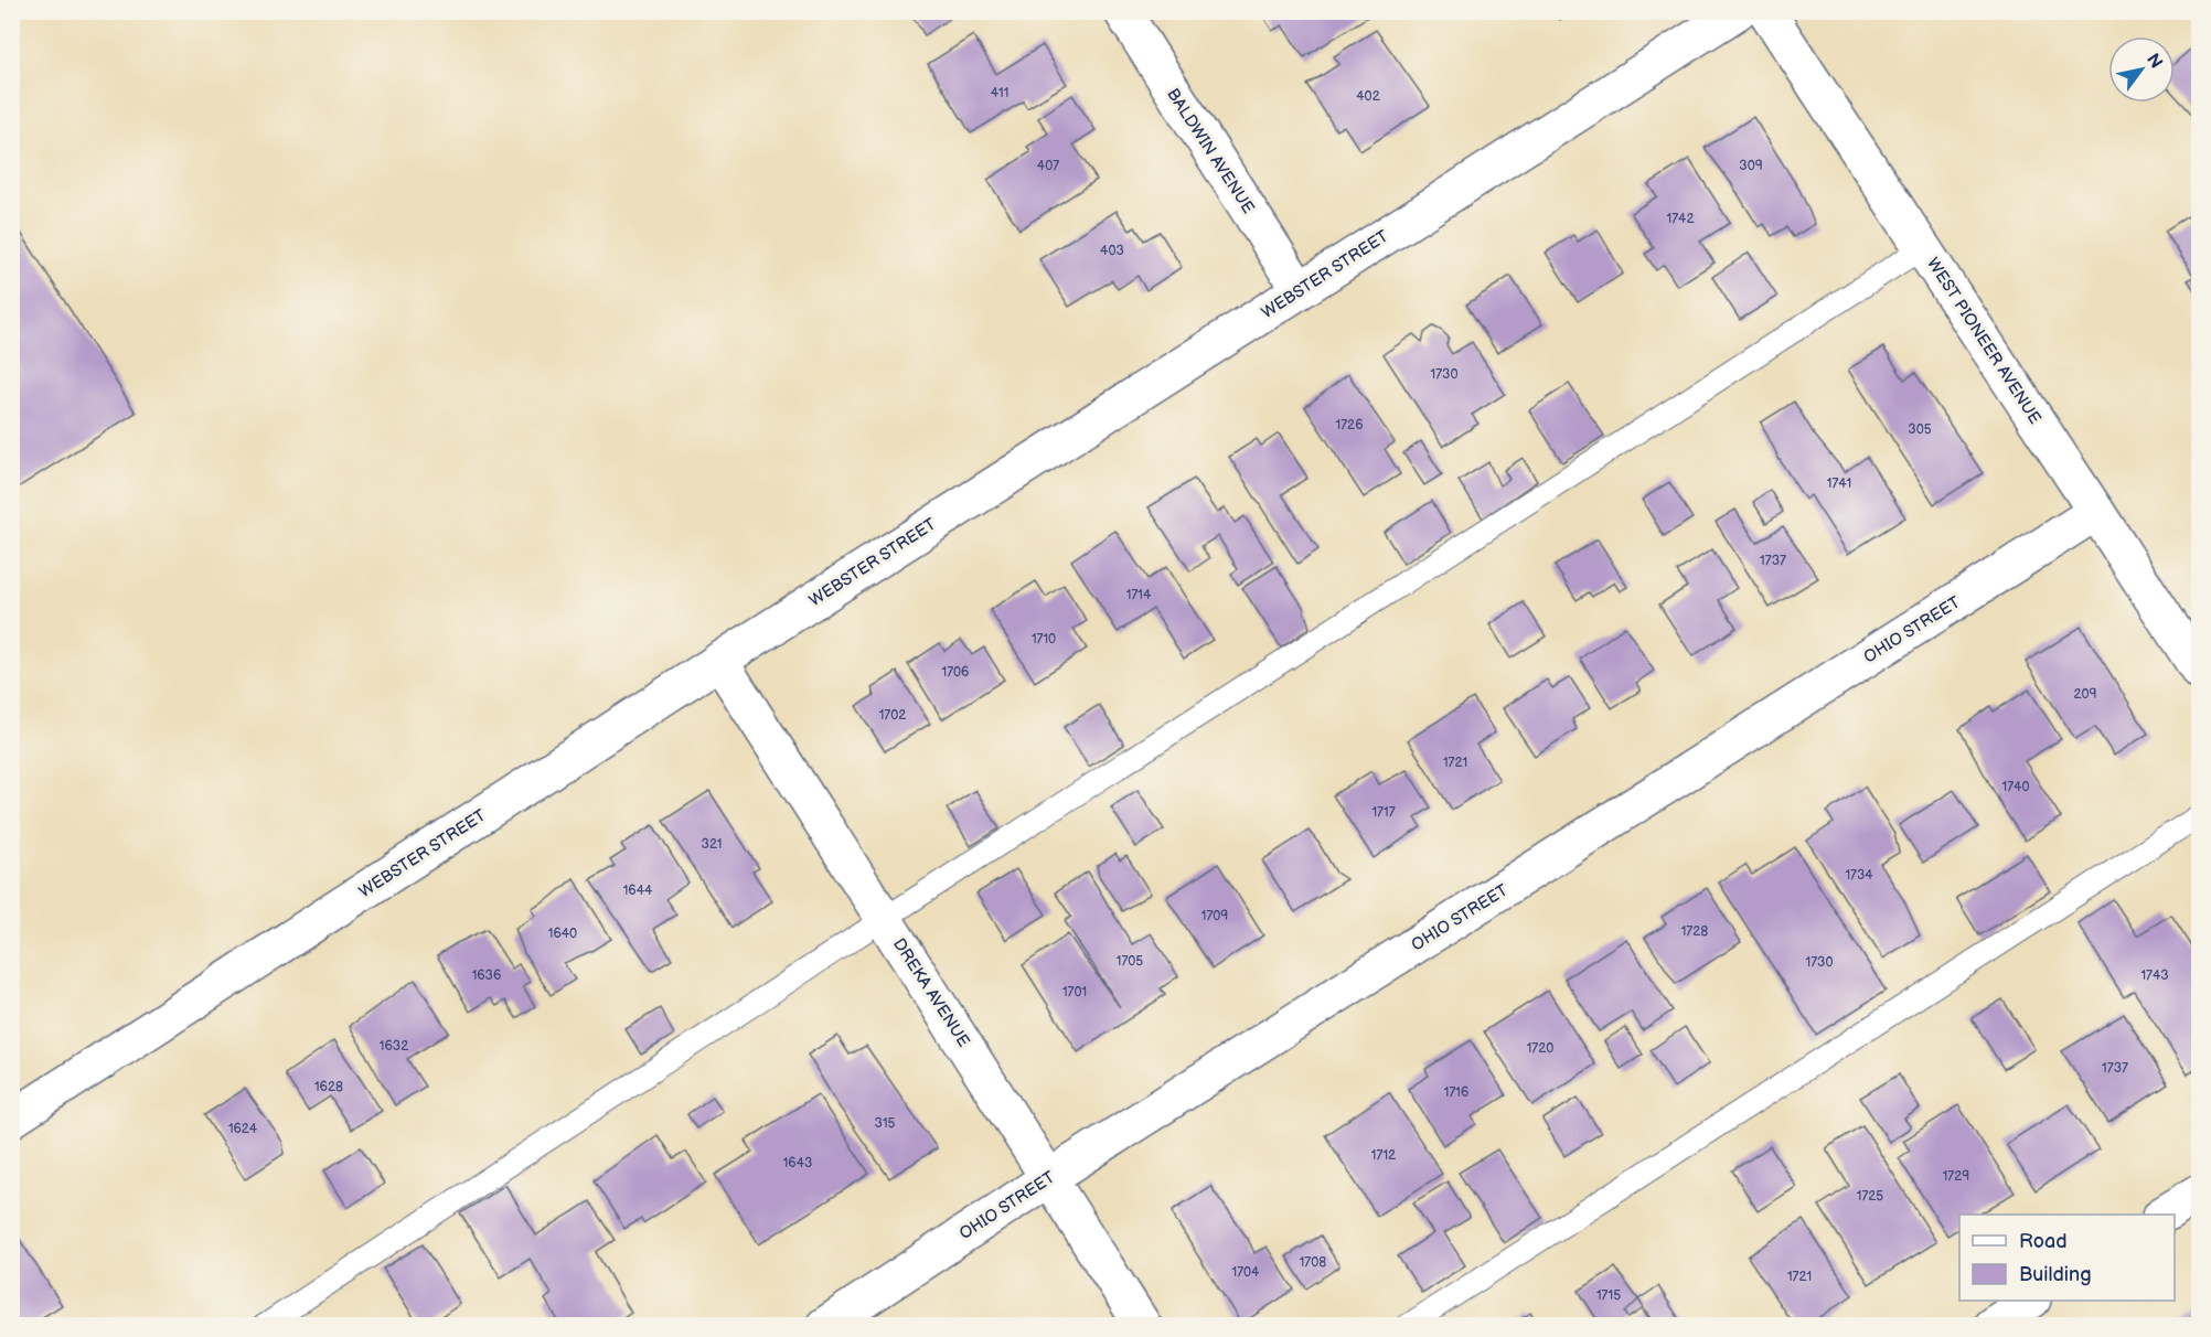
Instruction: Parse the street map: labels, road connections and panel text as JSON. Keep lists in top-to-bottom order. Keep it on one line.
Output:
{"streets":{"street":["BALDWIN AVENUE","WEBSTER STREET","WEST PIONEER AVENUE","OHIO STREET","DREKA AVENUE"]},"crossings":[["BALDWIN AVENUE","WEBSTER STREET"],["WEBSTER STREET","DREKA AVENUE"],["WEST PIONEER AVENUE","OHIO STREET"],["OHIO STREET","DREKA AVENUE"]],"house_numbers":["411","402","407","309","1742","403","1730","1726","305","1741","1737","1714","1710","1706","209","1702","1721","1740","1717","321","1734","1644","1709","1728","1640","1705","1730","1636","1743","1701","1632","1720","1737","1628","1716","315","1624","1712","1643","1729","1725","1708","1704","1721","1715"],"legend":["Road","Building"],"north":"top right"}
